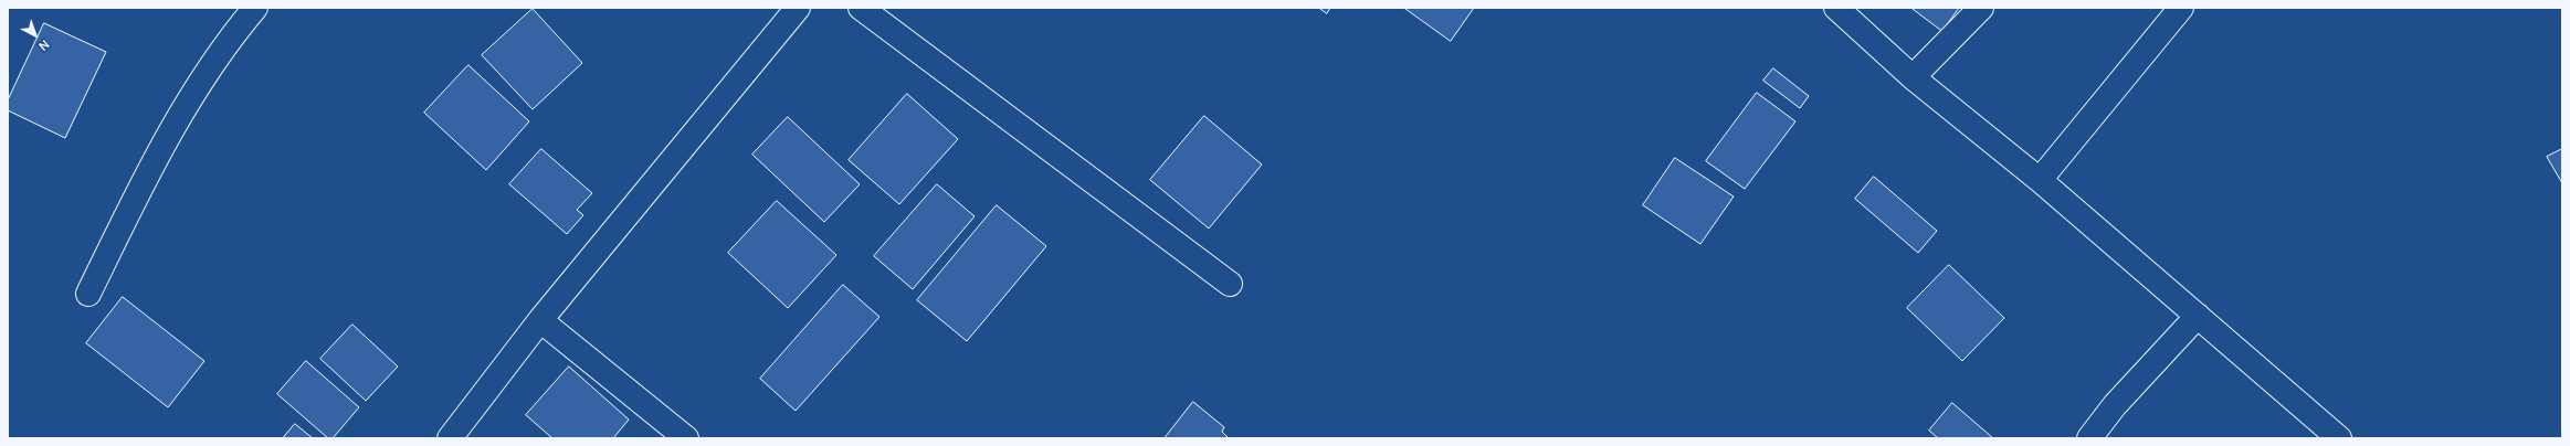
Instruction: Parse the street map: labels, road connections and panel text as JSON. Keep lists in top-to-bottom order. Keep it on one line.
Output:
{"north":"bottom right"}
